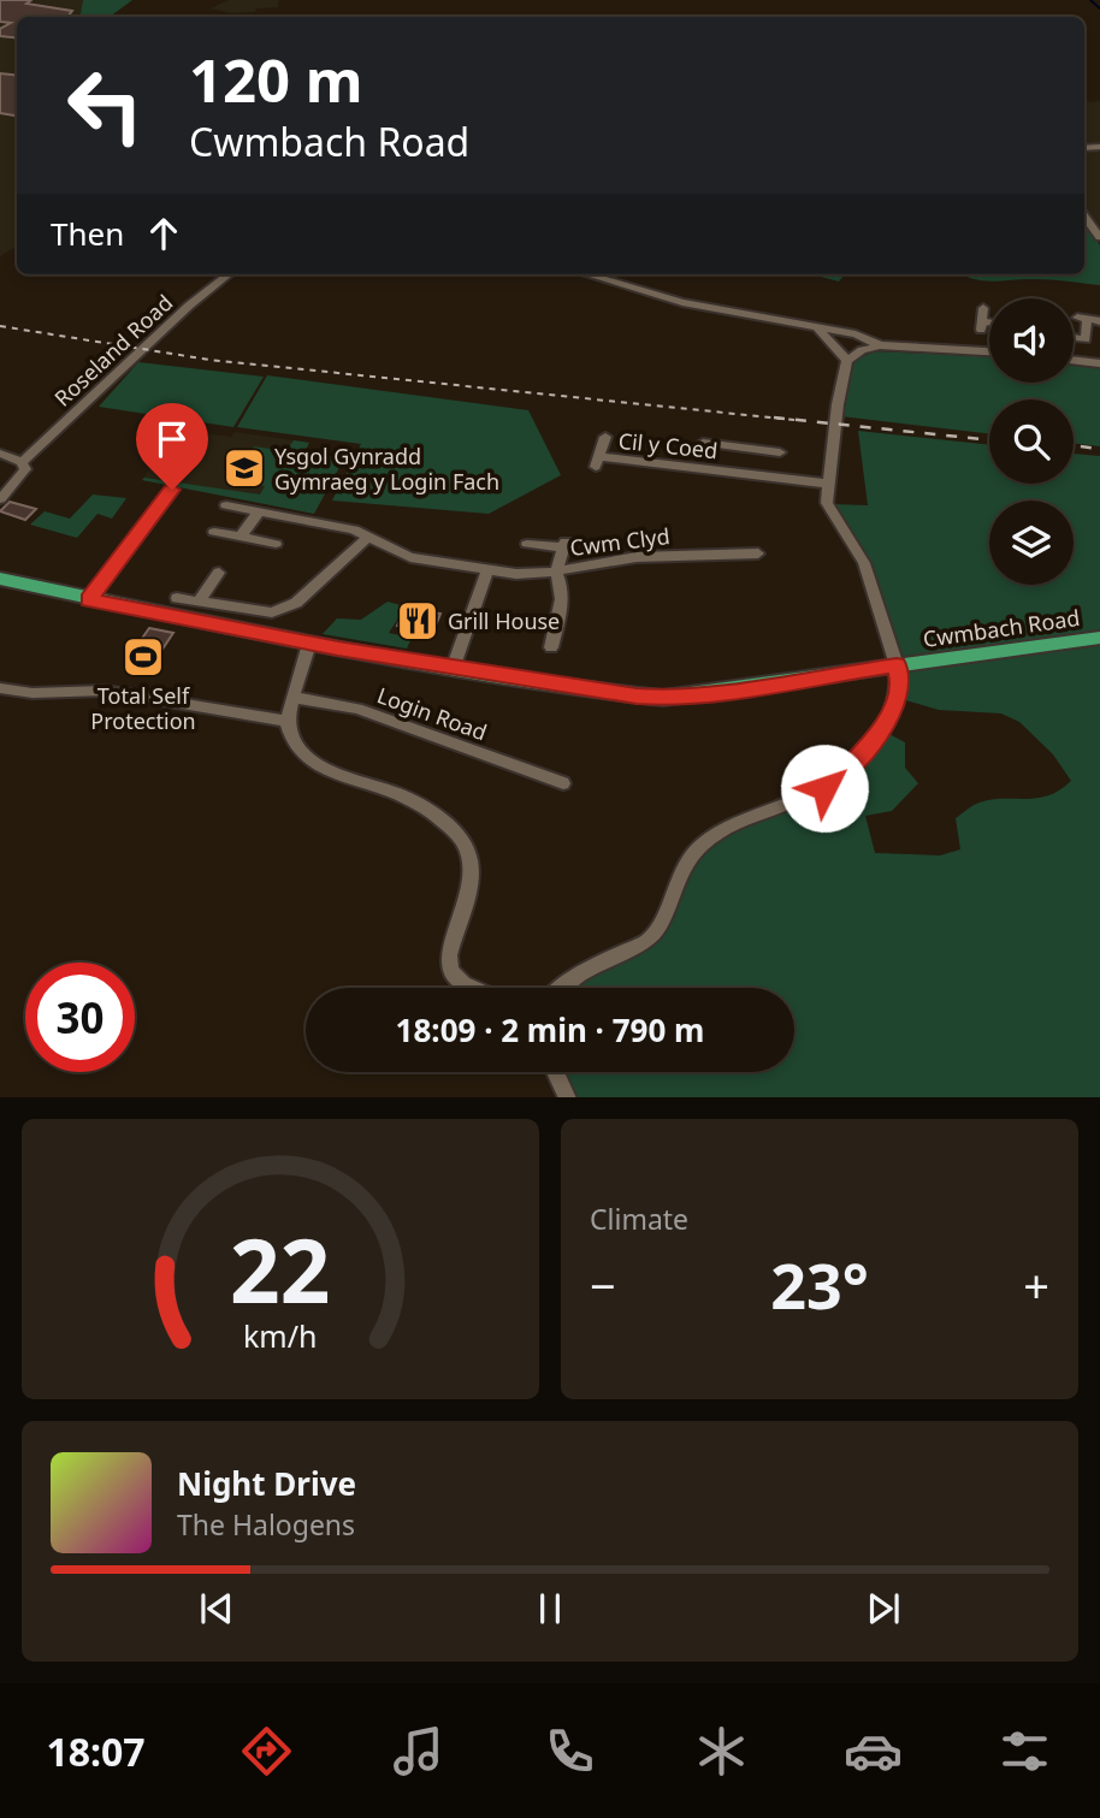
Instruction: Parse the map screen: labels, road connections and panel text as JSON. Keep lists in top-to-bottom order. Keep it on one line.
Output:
{"streets":{"main road":["Cwmbach Road"],"street":["Roseland Road","Cil y Coed","Cwm Clyd","Login Road"]},"places":{"school or university":["Ysgol Gynradd Gymraeg y Login Fach"],"restaurant":["Grill House"],"sports":["Total Self Protection"]},"page":{"turn":["120 m","Cwmbach Road"],"then":"Then","limit":"30","trip":"18:09 · 2 min · 790 m","tile":"Climate","heat":["−","23°","+"],"song":["Night Drive","The Halogens"],"tabs":"18:07","gauge":["22","km/h"]}}
